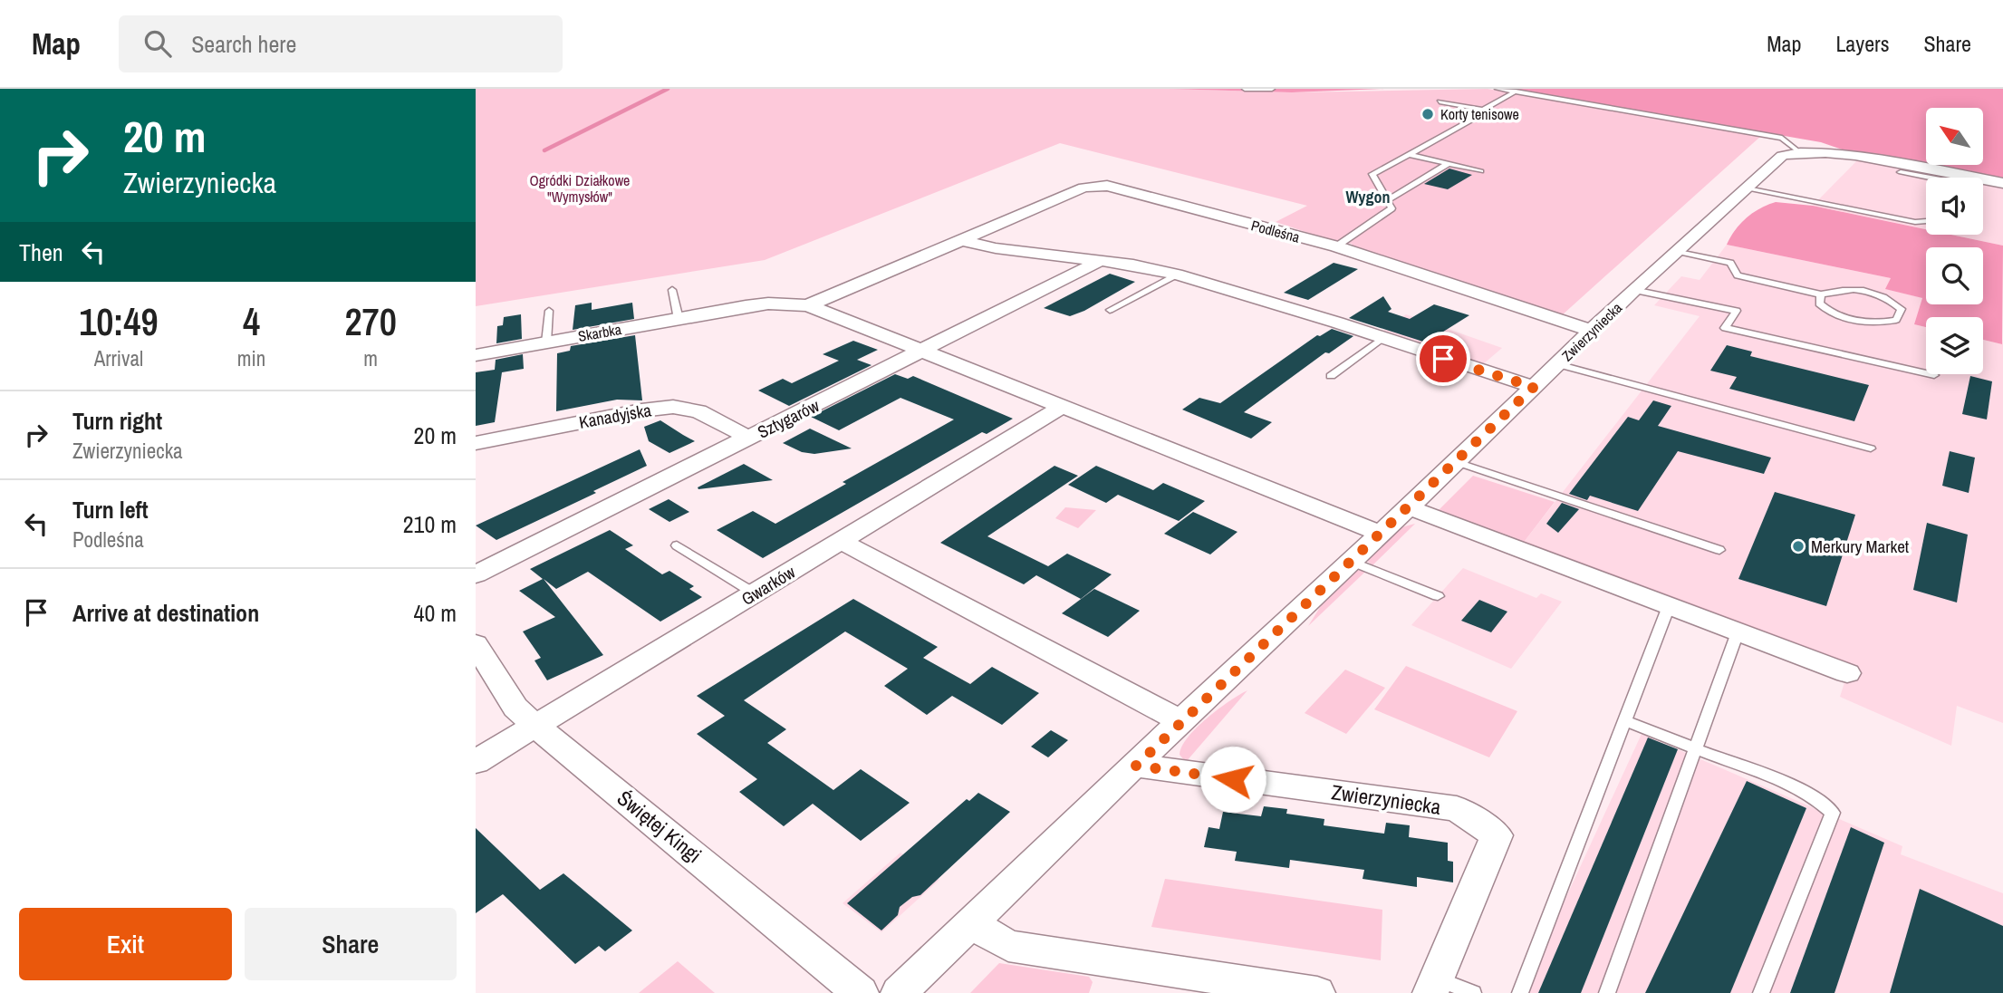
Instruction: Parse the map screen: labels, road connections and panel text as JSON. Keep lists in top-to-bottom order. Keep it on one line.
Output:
{"streets":{"street":["Podleśna","Zwierzyniecka","Skarbka","Kanadyjska","Sztygarów","Gwarków","Świętej Kingi"]},"crossings":[["Podleśna","Zwierzyniecka"],["Podleśna","Skarbka"],["Kanadyjska","Sztygarów"],["Gwarków","Świętej Kingi"]],"districts":["Wygon"],"parks":["Ogródki Działkowe \"Wymysłów\""],"places":["Korty tenisowe","Merkury Market"],"north":"top left","page":{"header":"Map","search":"Search here","nav":["Map","Layers","Share"],"turn":["20 m","Zwierzyniecka"],"then":"Then","eta":["10:49","Arrival","4","min","270","m"],"list":[{"name":"Turn right","note":"Zwierzyniecka","value":"20 m"},{"name":"Turn left","note":"Podleśna","value":"210 m"},{"name":"Arrive at destination","value":"40 m"}],"buttons":["Exit","Share"]}}
